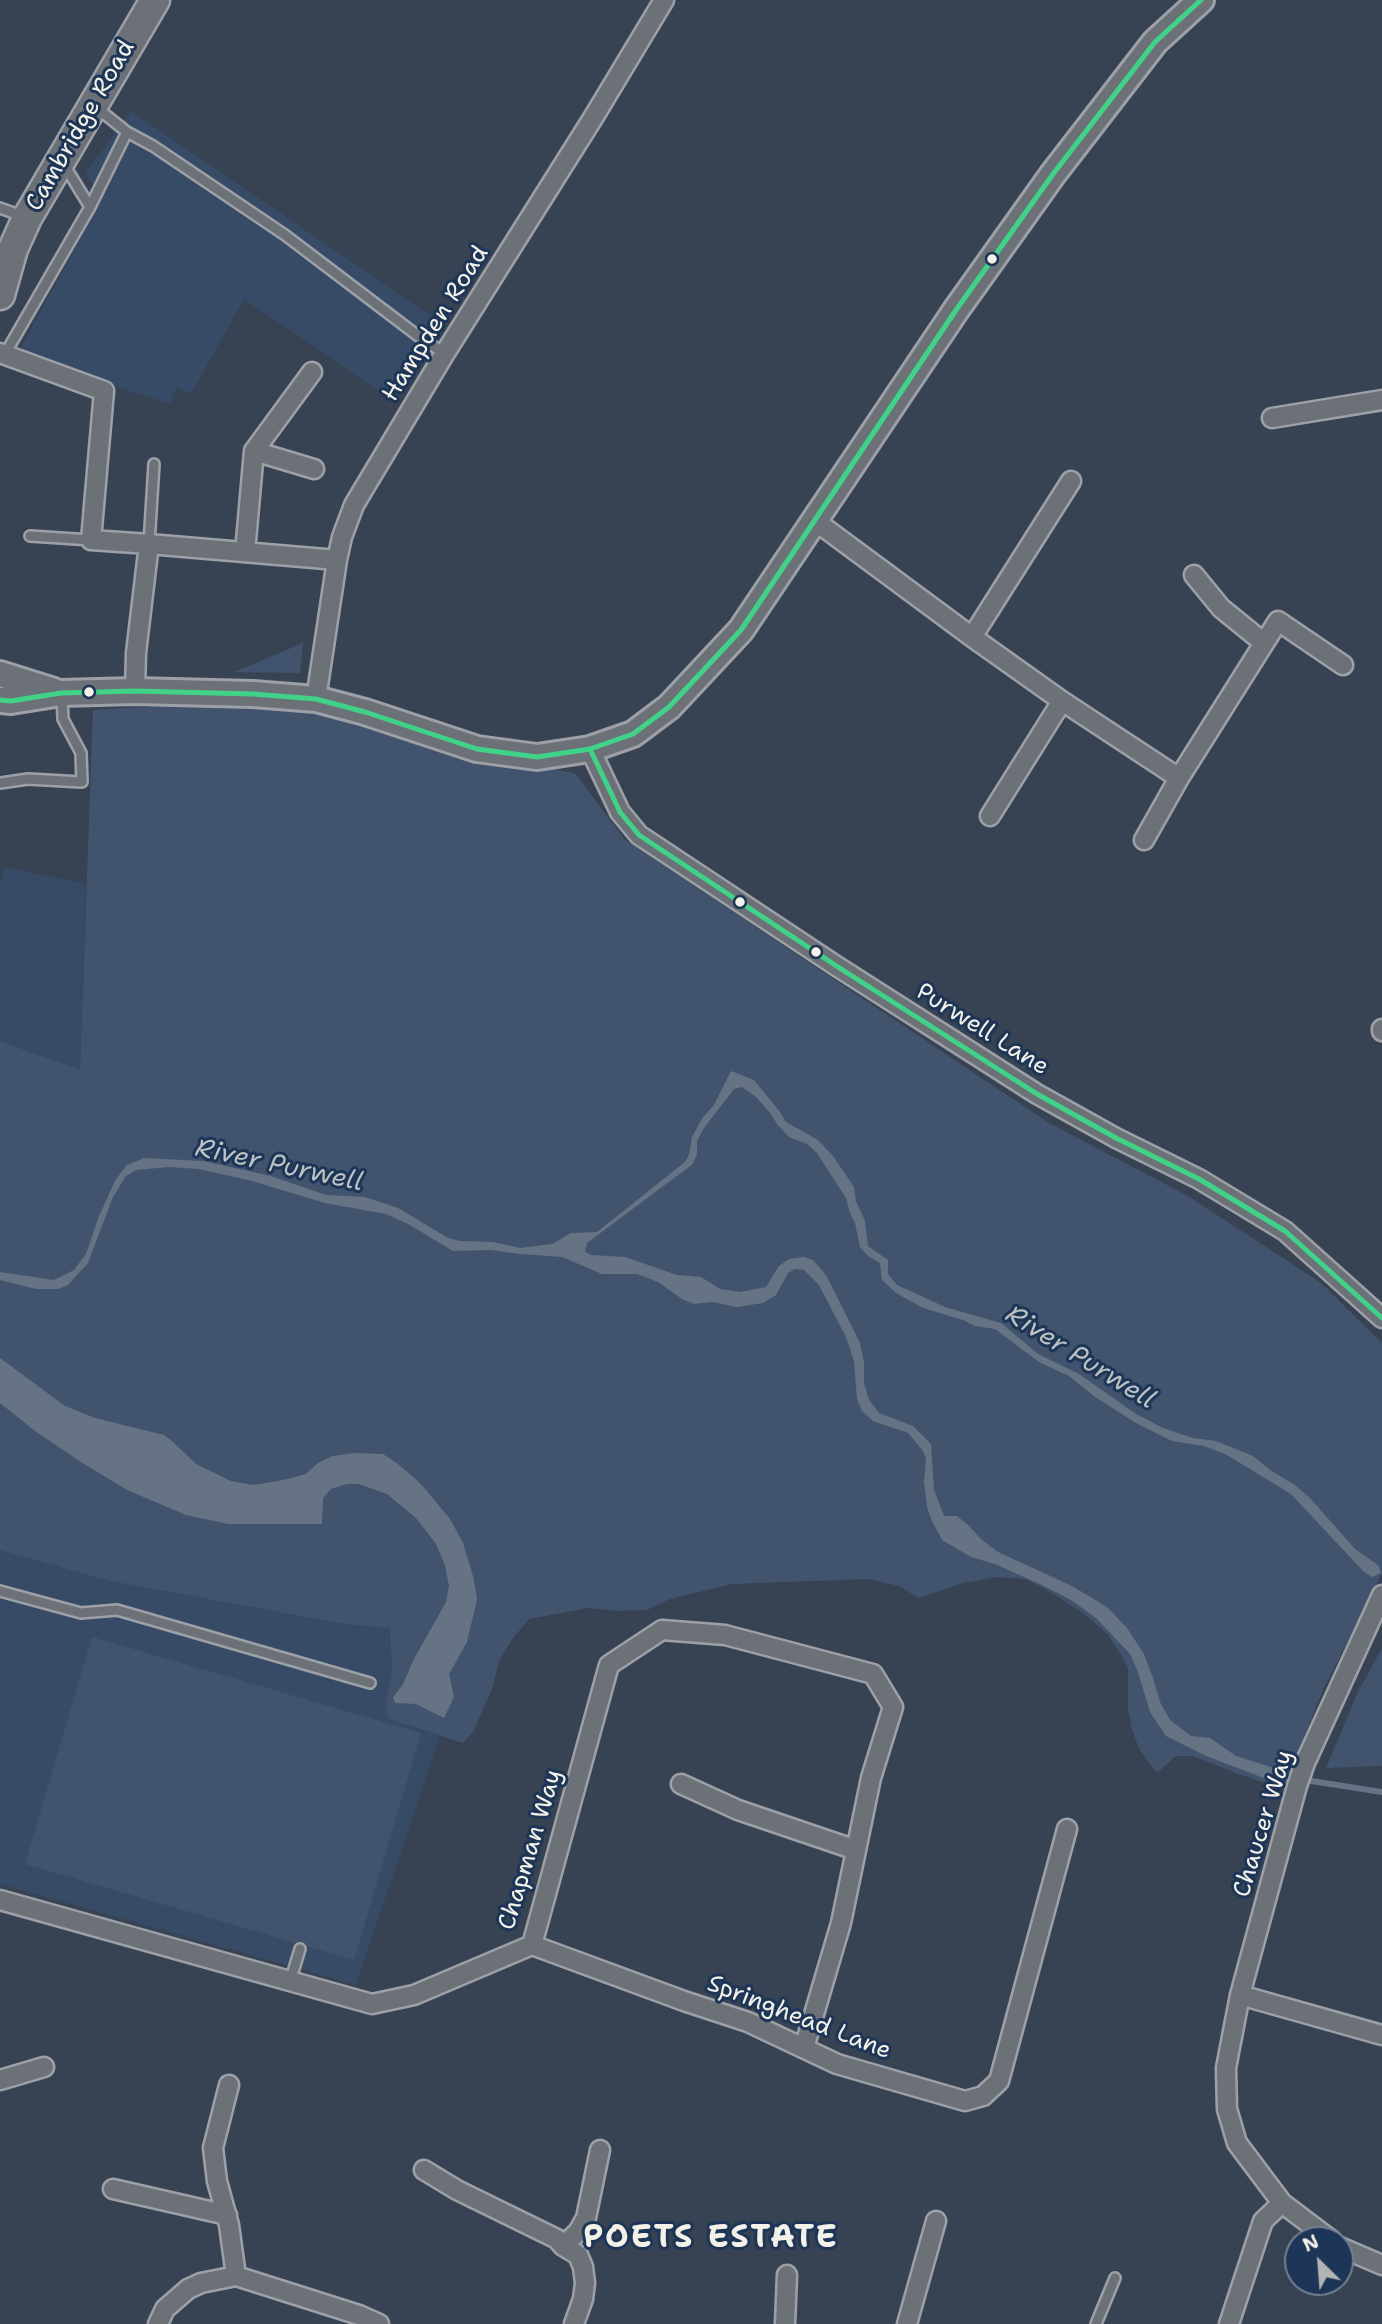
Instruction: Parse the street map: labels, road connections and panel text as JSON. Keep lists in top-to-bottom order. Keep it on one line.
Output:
{"streets":{"main road":["Cambridge Road"],"street":["Hampden Road","Purwell Lane","Chaucer Way","Chapman Way","Springhead Lane"]},"crossings":[["Chapman Way","Springhead Lane"]],"districts":["POETS ESTATE"],"water":["River Purwell"],"north":"top left"}
